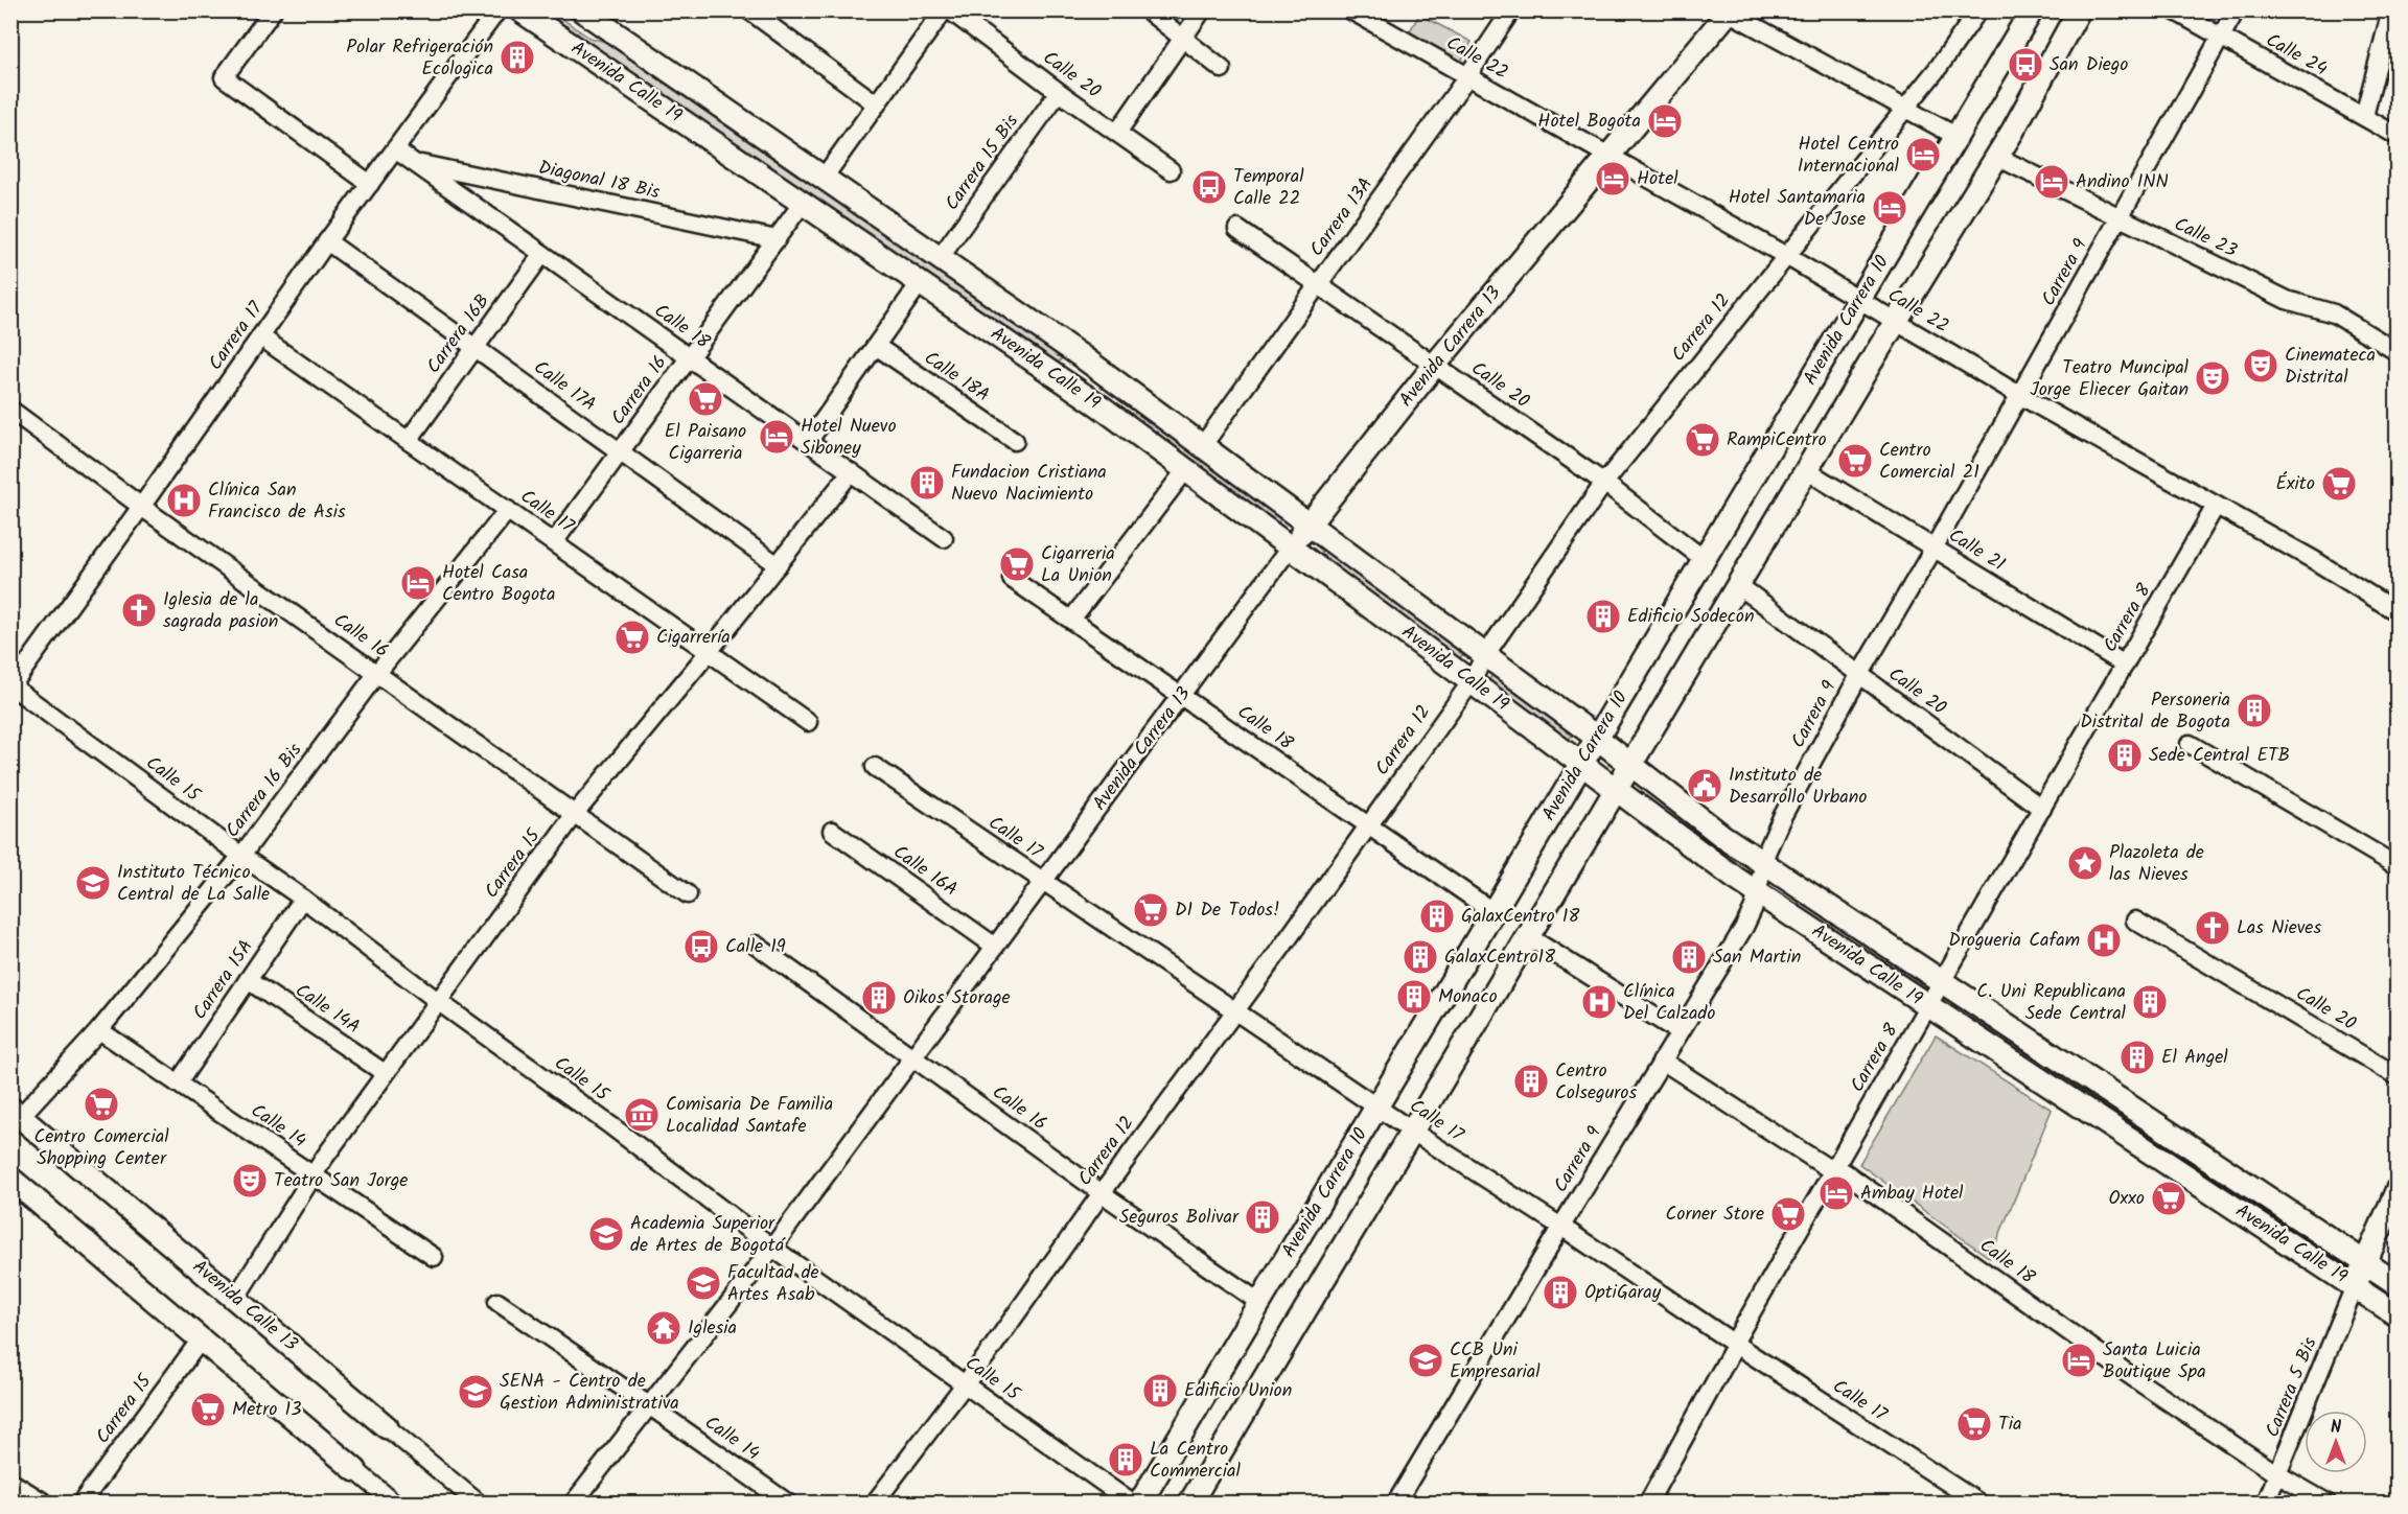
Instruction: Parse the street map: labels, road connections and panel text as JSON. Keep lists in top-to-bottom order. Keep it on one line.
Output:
{"streets":{"main road":["Avenida Calle 19","Avenida Carrera 10","Avenida Carrera 13","Avenida Calle 13"],"street":["Calle 24","Calle 22","Calle 20","Carrera 15 Bis","Diagonal 18 Bis","Carrera 13A","Calle 23","Carrera 9","Calle 18","Carrera 12","Carrera 16B","Carrera 17","Calle 18A","Calle 17A","Carrera 16","Calle 17","Calle 21","Carrera 8","Calle 16","Calle 15","Carrera 16 Bis","Carrera 15","Calle 16A","Carrera 15A","Calle 14A","Calle 14","Carrera 5 Bis"]},"crossings":[["Calle 24","Carrera 9"],["Calle 22","Carrera 13A"],["Calle 22","Carrera 9"],["Calle 22","Avenida Carrera 10"],["Calle 22","Carrera 12"],["Calle 22","Avenida Carrera 13"],["Calle 22","Carrera 8"],["Calle 20","Carrera 15 Bis"],["Calle 20","Carrera 13A"],["Calle 20","Carrera 9"],["Calle 20","Avenida Carrera 10"],["Calle 20","Carrera 12"],["Calle 20","Avenida Carrera 13"],["Calle 20","Carrera 8"],["Avenida Calle 19","Carrera 15 Bis"],["Avenida Calle 19","Carrera 13A"],["Avenida Calle 19","Carrera 9"],["Avenida Calle 19","Avenida Carrera 10"],["Avenida Calle 19","Carrera 12"],["Avenida Calle 19","Avenida Carrera 13"],["Avenida Calle 19","Carrera 16"],["Avenida Calle 19","Carrera 8"],["Avenida Calle 19","Carrera 5 Bis"],["Diagonal 18 Bis","Calle 18"],["Diagonal 18 Bis","Carrera 16"],["Calle 23","Carrera 9"],["Carrera 9","Calle 18"],["Carrera 9","Calle 17"],["Carrera 9","Calle 21"],["Avenida Carrera 10","Calle 18"],["Avenida Carrera 10","Calle 17"],["Avenida Carrera 10","Calle 16"],["Calle 18","Carrera 12"],["Calle 18","Carrera 16B"],["Calle 18","Carrera 17"],["Calle 18","Avenida Carrera 13"],["Calle 18","Carrera 16"],["Calle 18","Carrera 8"],["Calle 18","Carrera 15"],["Calle 18","Carrera 5 Bis"],["Carrera 12","Calle 17"],["Carrera 12","Calle 16"],["Carrera 12","Calle 15"],["Carrera 16B","Calle 17A"],["Carrera 16B","Calle 17"],["Carrera 17","Calle 17A"],["Carrera 17","Calle 17"],["Carrera 17","Calle 16"],["Carrera 17","Calle 15"],["Avenida Carrera 13","Calle 17"],["Avenida Carrera 13","Calle 16"],["Avenida Carrera 13","Calle 15"],["Avenida Carrera 13","Calle 16A"],["Avenida Carrera 13","Calle 14"],["Calle 17A","Carrera 16"],["Calle 17A","Carrera 15"],["Carrera 16","Calle 17"],["Calle 17","Carrera 8"],["Calle 17","Carrera 16 Bis"],["Calle 17","Carrera 15"],["Calle 21","Carrera 8"],["Calle 16","Carrera 16 Bis"],["Calle 16","Carrera 15"],["Calle 15","Carrera 16 Bis"],["Calle 15","Carrera 15"],["Calle 15","Carrera 15A"],["Carrera 16 Bis","Calle 14"],["Carrera 16 Bis","Avenida Calle 13"],["Carrera 15","Calle 14A"],["Carrera 15","Calle 14"],["Carrera 15","Avenida Calle 13"],["Carrera 15A","Calle 14A"],["Carrera 15A","Calle 14"]],"places":{"building":["Polar Refrigeración Ecologica","Fundacion Cristiana Nuevo Nacimiento","Edificio Sodecon","Personeria Distrital de Bogota","Sede Central ETB","GalaxCentro 18","GalaxCentro18","San Martin","Monaco","Oikos Storage","C. Uni Republicana Sede Central","El Angel","Centro Colseguros","Seguros Bolivar","OptiGaray","Edificio Union","La Centro Commercial"],"bus stop":["San Diego","Temporal Calle 22","Calle 19"],"hotel":["Hotel Bogota","Hotel Centro Internacional","Hotel","Andino INN","Hotel Santamaria De Jose","Hotel Nuevo Siboney","Hotel Casa Centro Bogota","Ambay Hotel","Santa Luicia Boutique Spa"],"theatre":["Cinemateca Distrital","Teatro Muncipal Jorge Eliecer Gaitan","Teatro San Jorge"],"supermarket":["El Paisano Cigarreria","RampiCentro","Centro Comercial 21","Éxito","Cigarreria La Union","Cigarrería","D1 De Todos!","Centro Comercial Shopping Center","Oxxo","Corner Store","Metro 13","Tia"],"hospital":["Clínica San Francisco de Asis","Drogueria Cafam","Clínica Del Calzado"],"church":["Iglesia de la sagrada pasion","Las Nieves"],"public building":["Instituto de Desarrollo Urbano"],"place":["Plazoleta de las Nieves"],"school or university":["Instituto Técnico Central de La Salle","Academia Superior de Artes de Bogotá","Facultad de Artes Asab","CCB Uni Empresarial","SENA - Centro de Gestion Administrativa"],"museum":["Comisaria De Familia Localidad Santafe"],"temple":["Iglesia"]},"north":"top"}
